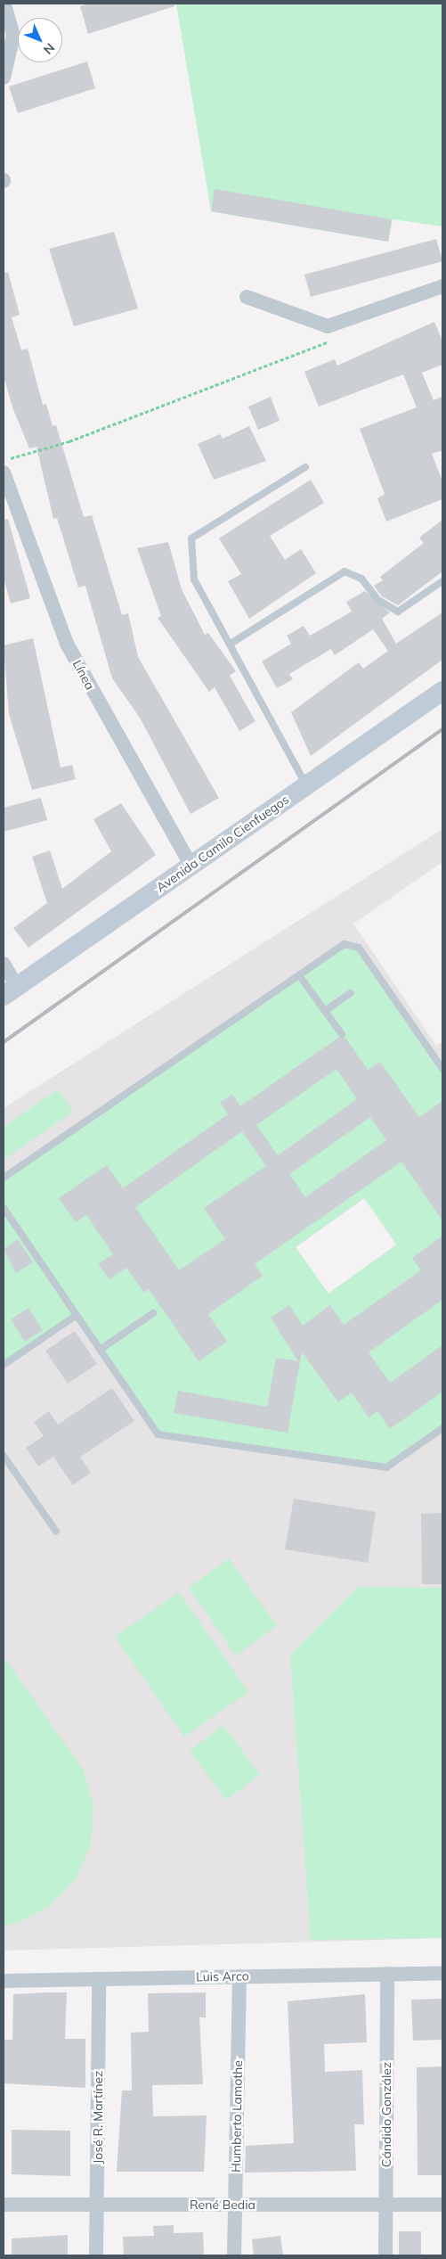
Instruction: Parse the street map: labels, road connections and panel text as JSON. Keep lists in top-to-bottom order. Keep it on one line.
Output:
{"streets":{"street":["Línea","Avenida Camilo Cienfuegos","Luis Arco","Cándido González","Humberto Lamothe","José R. Martínez","René Bedia"]},"crossings":[["Línea","Avenida Camilo Cienfuegos"],["Luis Arco","Cándido González"],["Luis Arco","Humberto Lamothe"],["Luis Arco","José R. Martínez"],["Cándido González","René Bedia"],["Humberto Lamothe","René Bedia"],["José R. Martínez","René Bedia"]],"north":"bottom right"}
